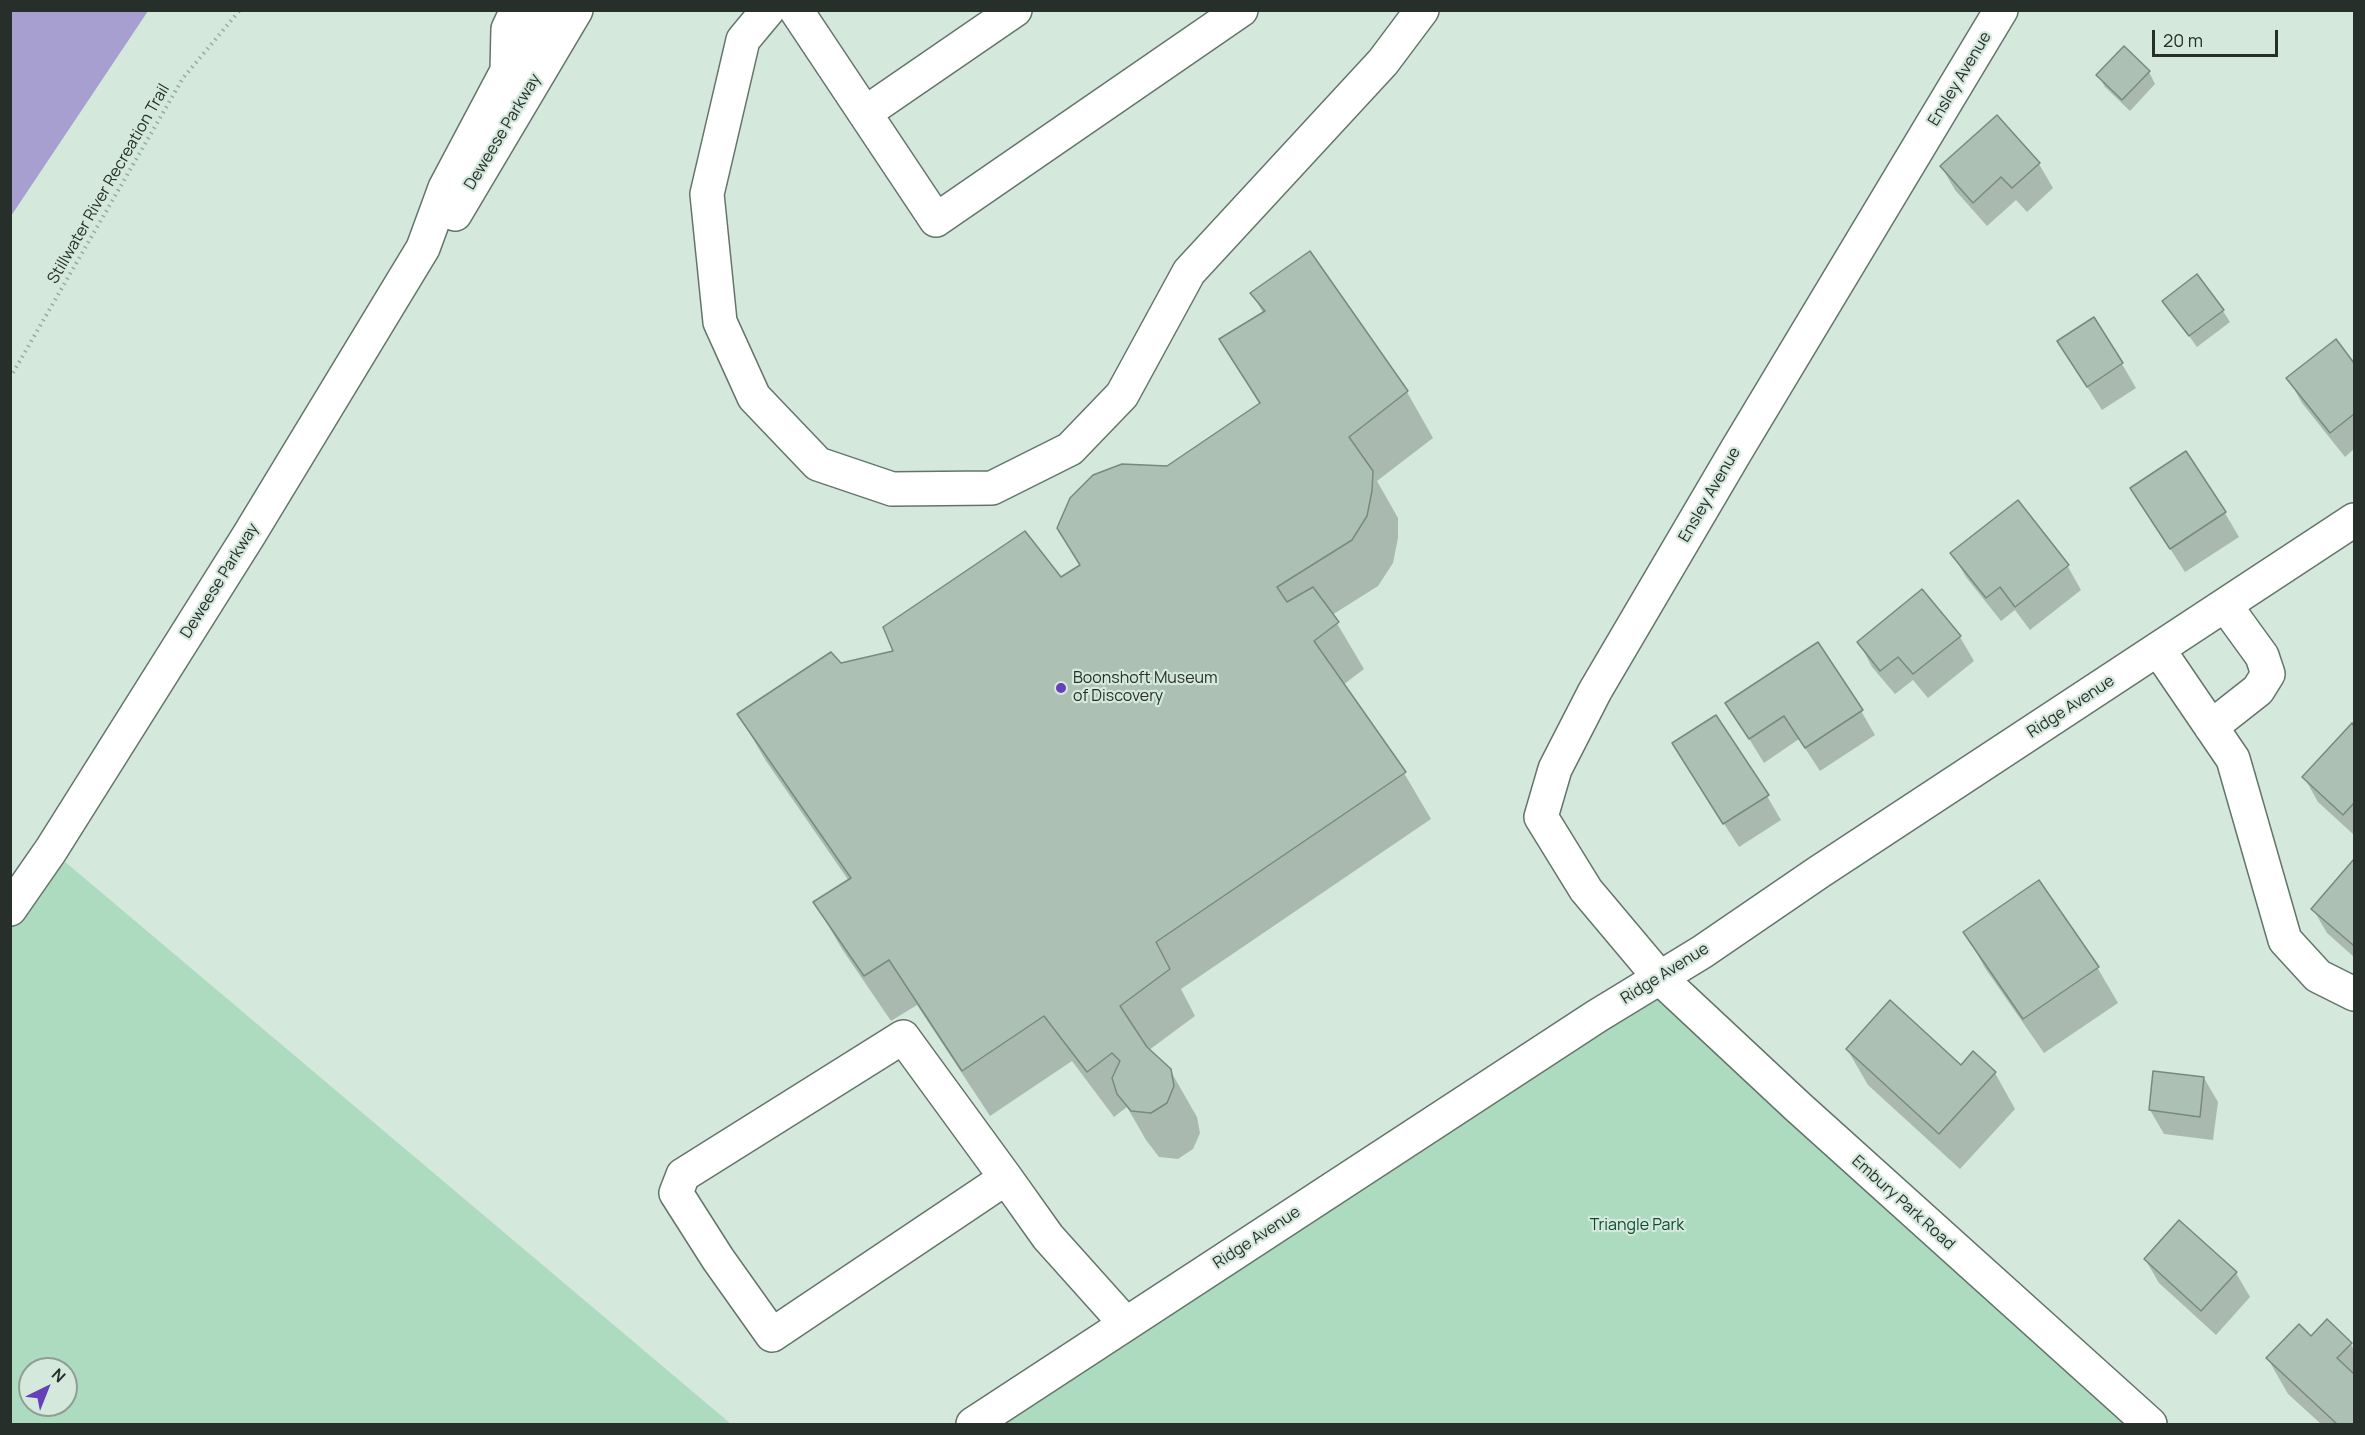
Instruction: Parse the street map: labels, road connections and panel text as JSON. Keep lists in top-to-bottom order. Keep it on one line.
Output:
{"streets":{"street":["Ensley Avenue","Deweese Parkway","Ridge Avenue","Embury Park Road"],"path":["Stillwater River Recreation Trail"]},"crossings":[["Ensley Avenue","Ridge Avenue"],["Ensley Avenue","Embury Park Road"],["Ridge Avenue","Embury Park Road"]],"parks":["Triangle Park"],"places":["Boonshoft Museum of Discovery"],"scale_bar":"20 m","north":"top right"}
